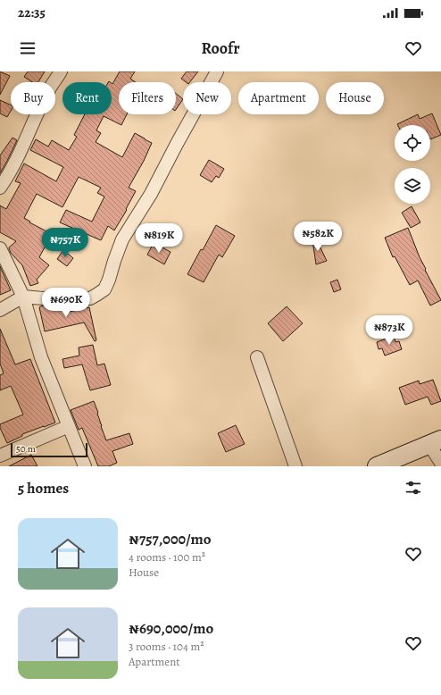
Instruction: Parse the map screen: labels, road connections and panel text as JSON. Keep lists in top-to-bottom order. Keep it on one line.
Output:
{"scale_bar":"50 m","page":{"status":"22:35","header":"Roofr","chip":["Buy","Rent","Filters","New","Apartment","House"],"price":["₦582K","₦819K","₦757K","₦690K","₦873K"],"scale":"50 m","heading":"5 homes","list":[{"name":"₦757,000/mo","note":"4 rooms · 100 m² · House"},{"name":"₦690,000/mo","note":"3 rooms · 104 m² · Apartment"}]}}
